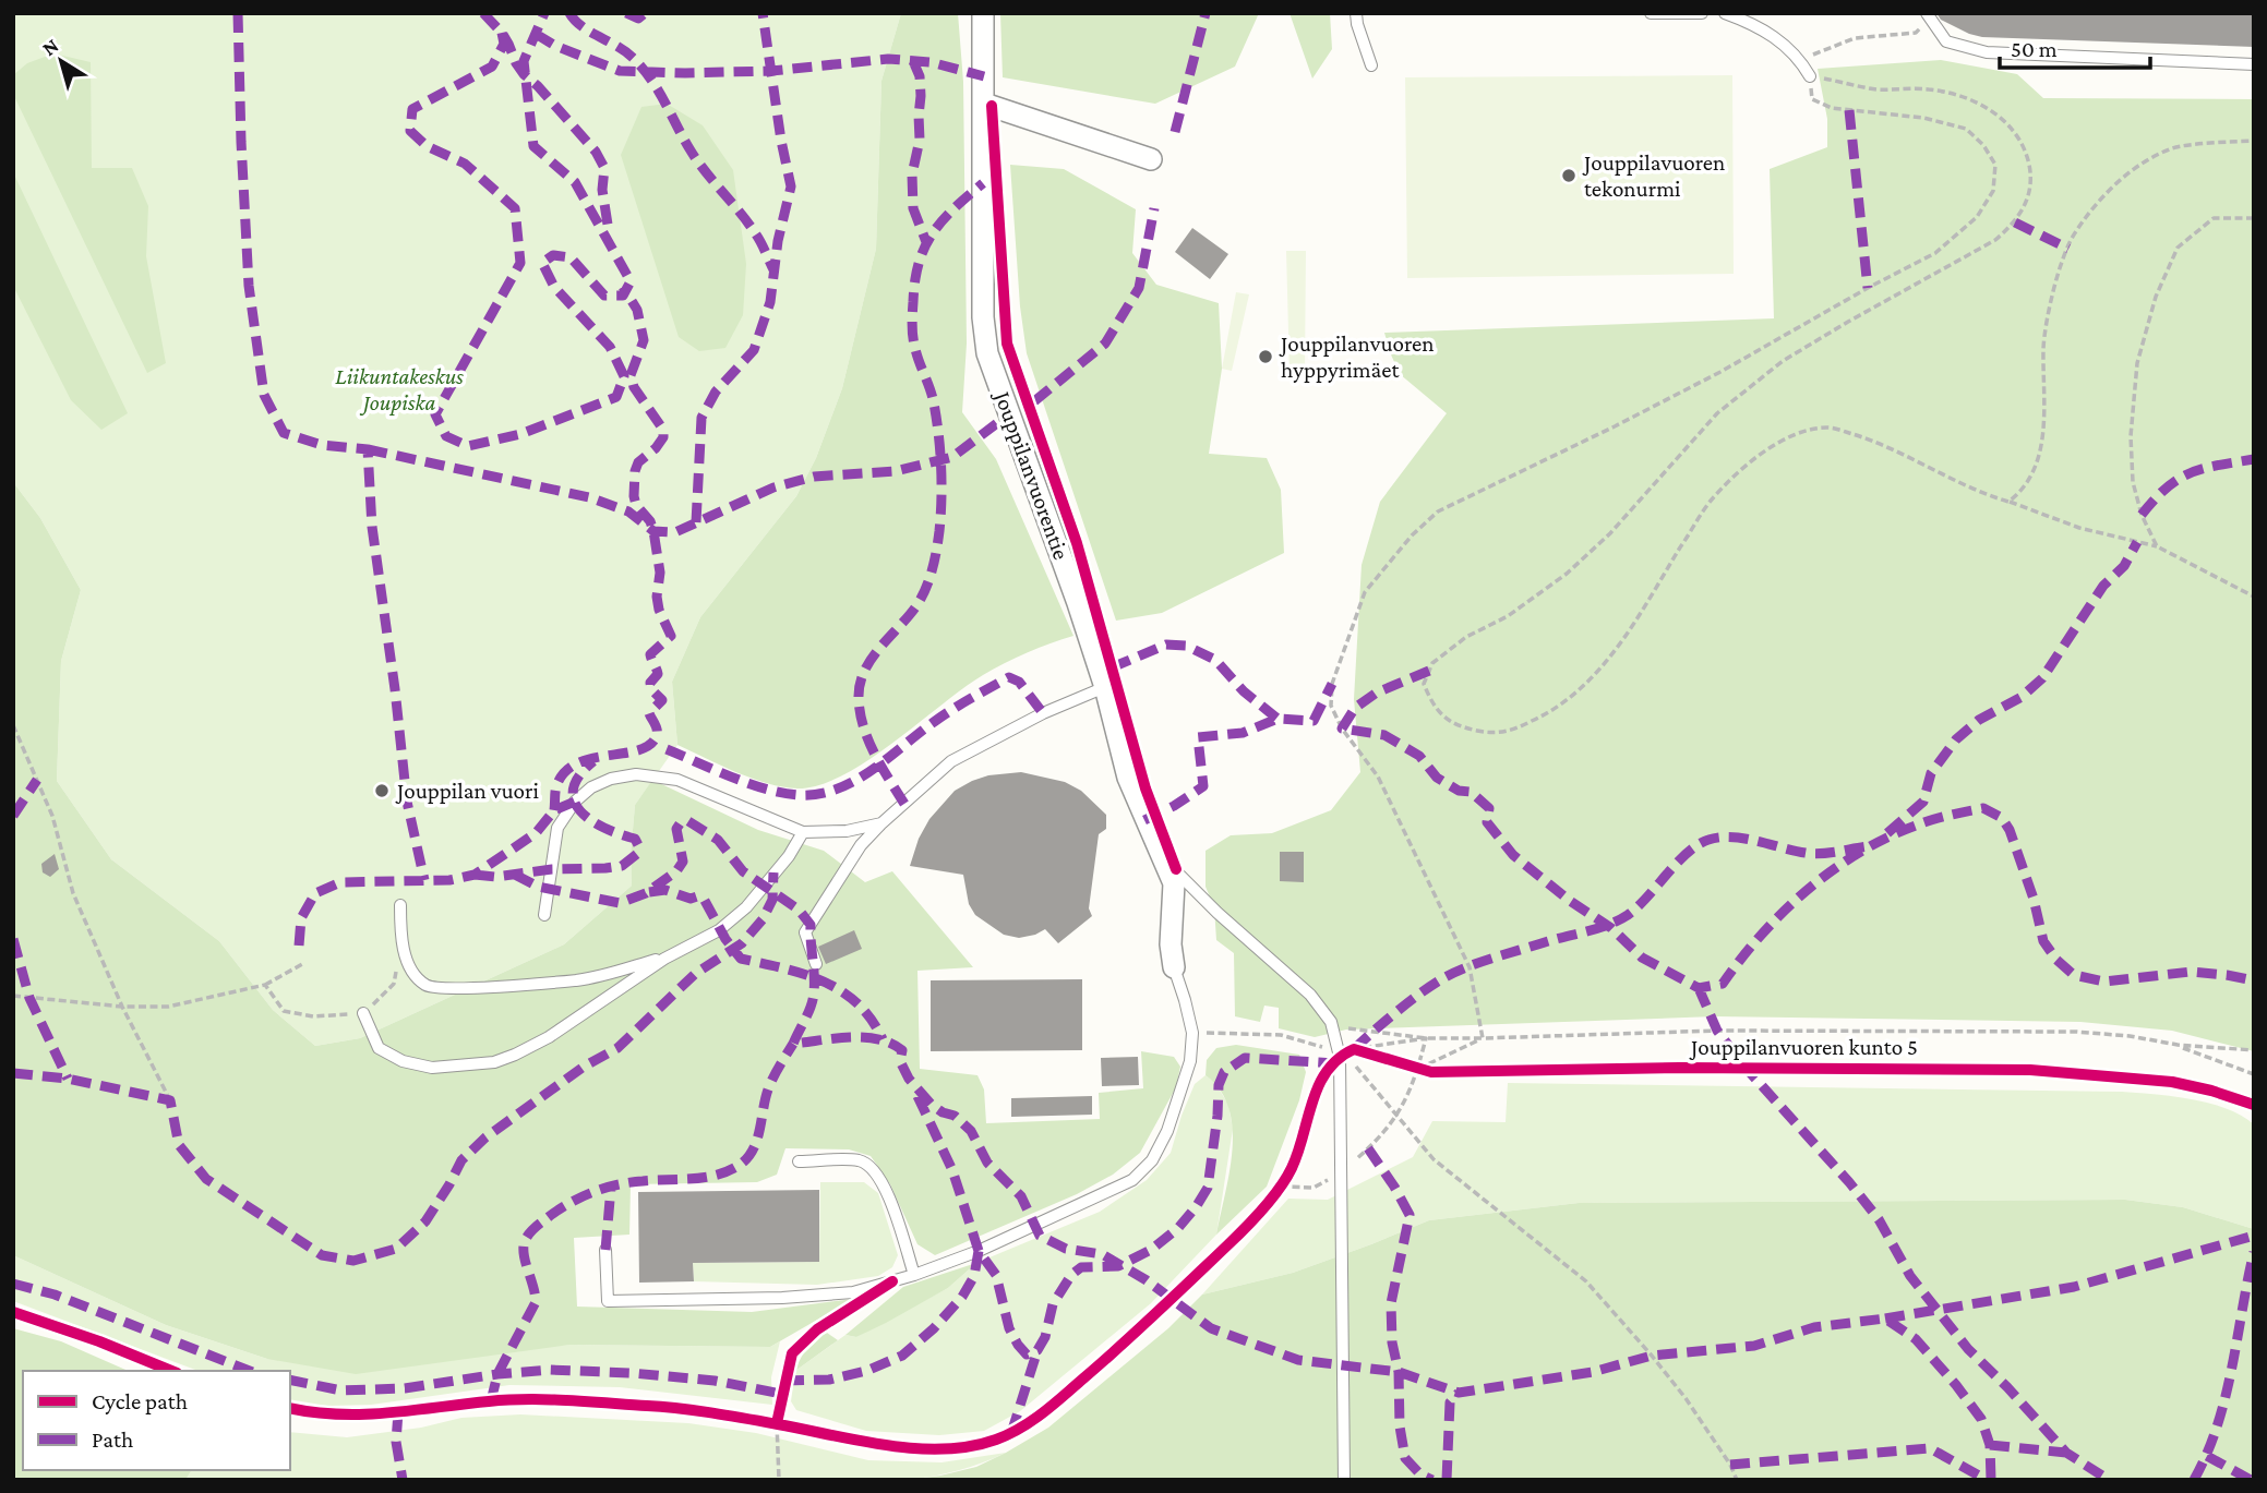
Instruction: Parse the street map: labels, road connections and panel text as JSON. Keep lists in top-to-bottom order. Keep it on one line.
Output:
{"streets":{"street":["Jouppilanvuorentie"],"cycle path":["Jouppilanvuoren kunto 5"]},"parks":["Liikuntakeskus Joupiska"],"places":["Jouppilavuoren tekonurmi","Jouppilanvuoren hyppyrimäet","Jouppilan vuori"],"legend":["Cycle path","Path"],"scale_bar":"50 m","north":"top left"}
